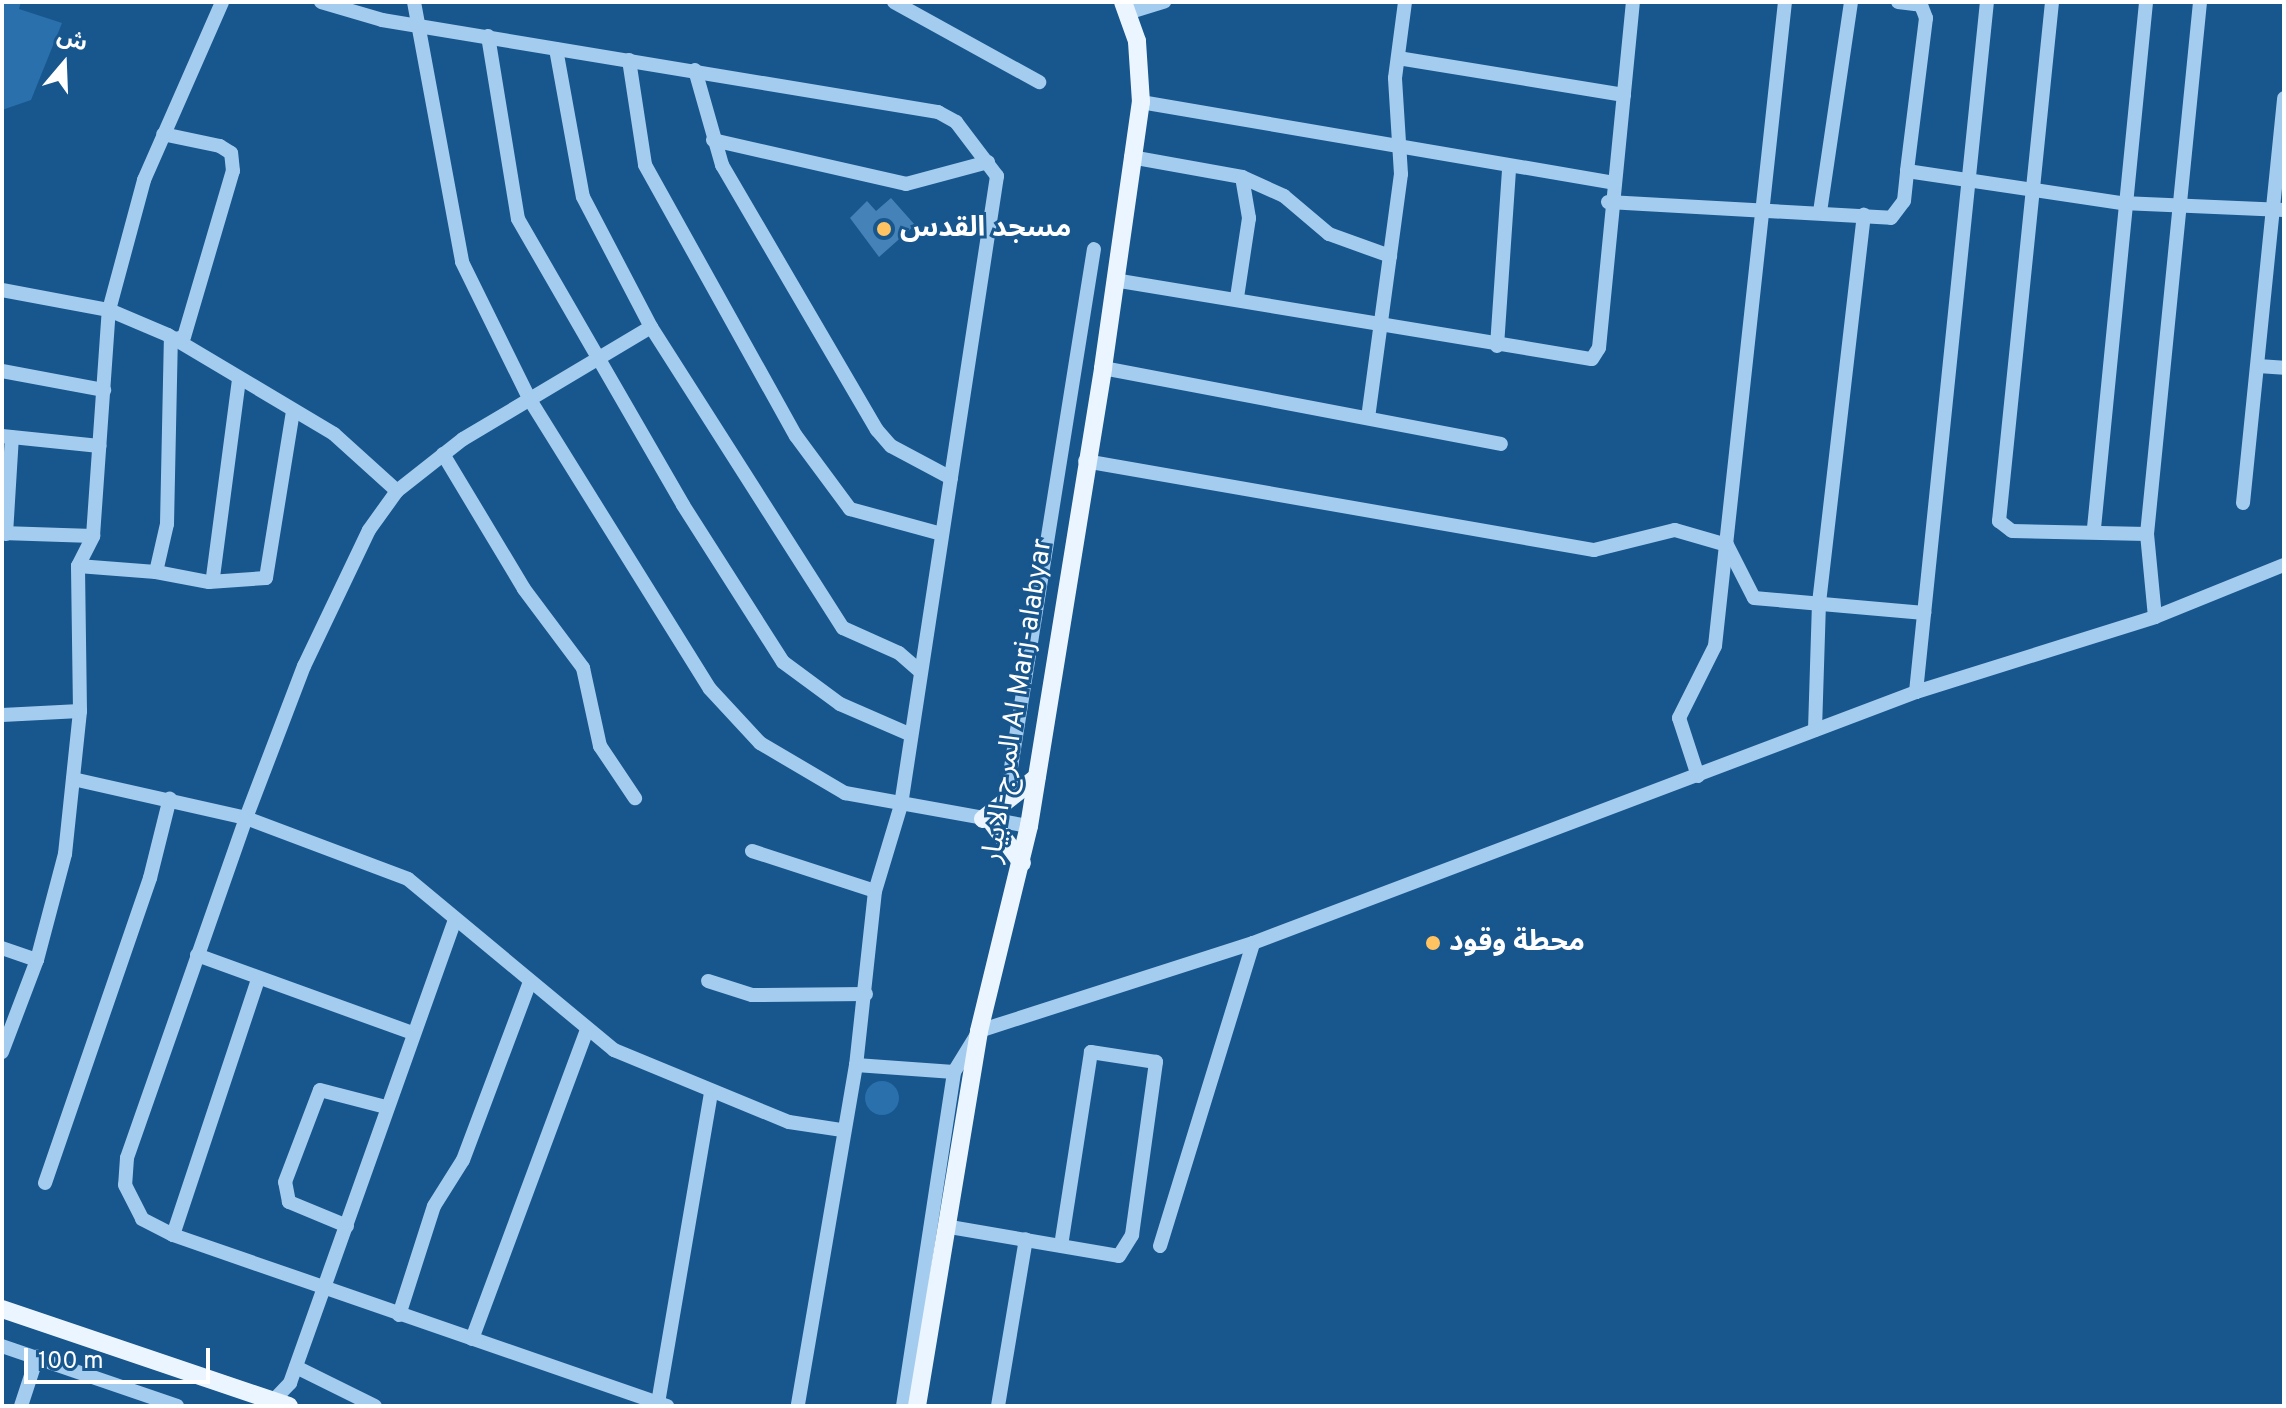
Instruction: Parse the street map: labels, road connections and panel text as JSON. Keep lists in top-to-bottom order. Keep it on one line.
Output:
{"streets":{"main road":["المرج-الابيار Al Marj-alabyar"]},"places":["مسجد القدس","محطة وقود"],"scale_bar":"100 m","north":"top"}
